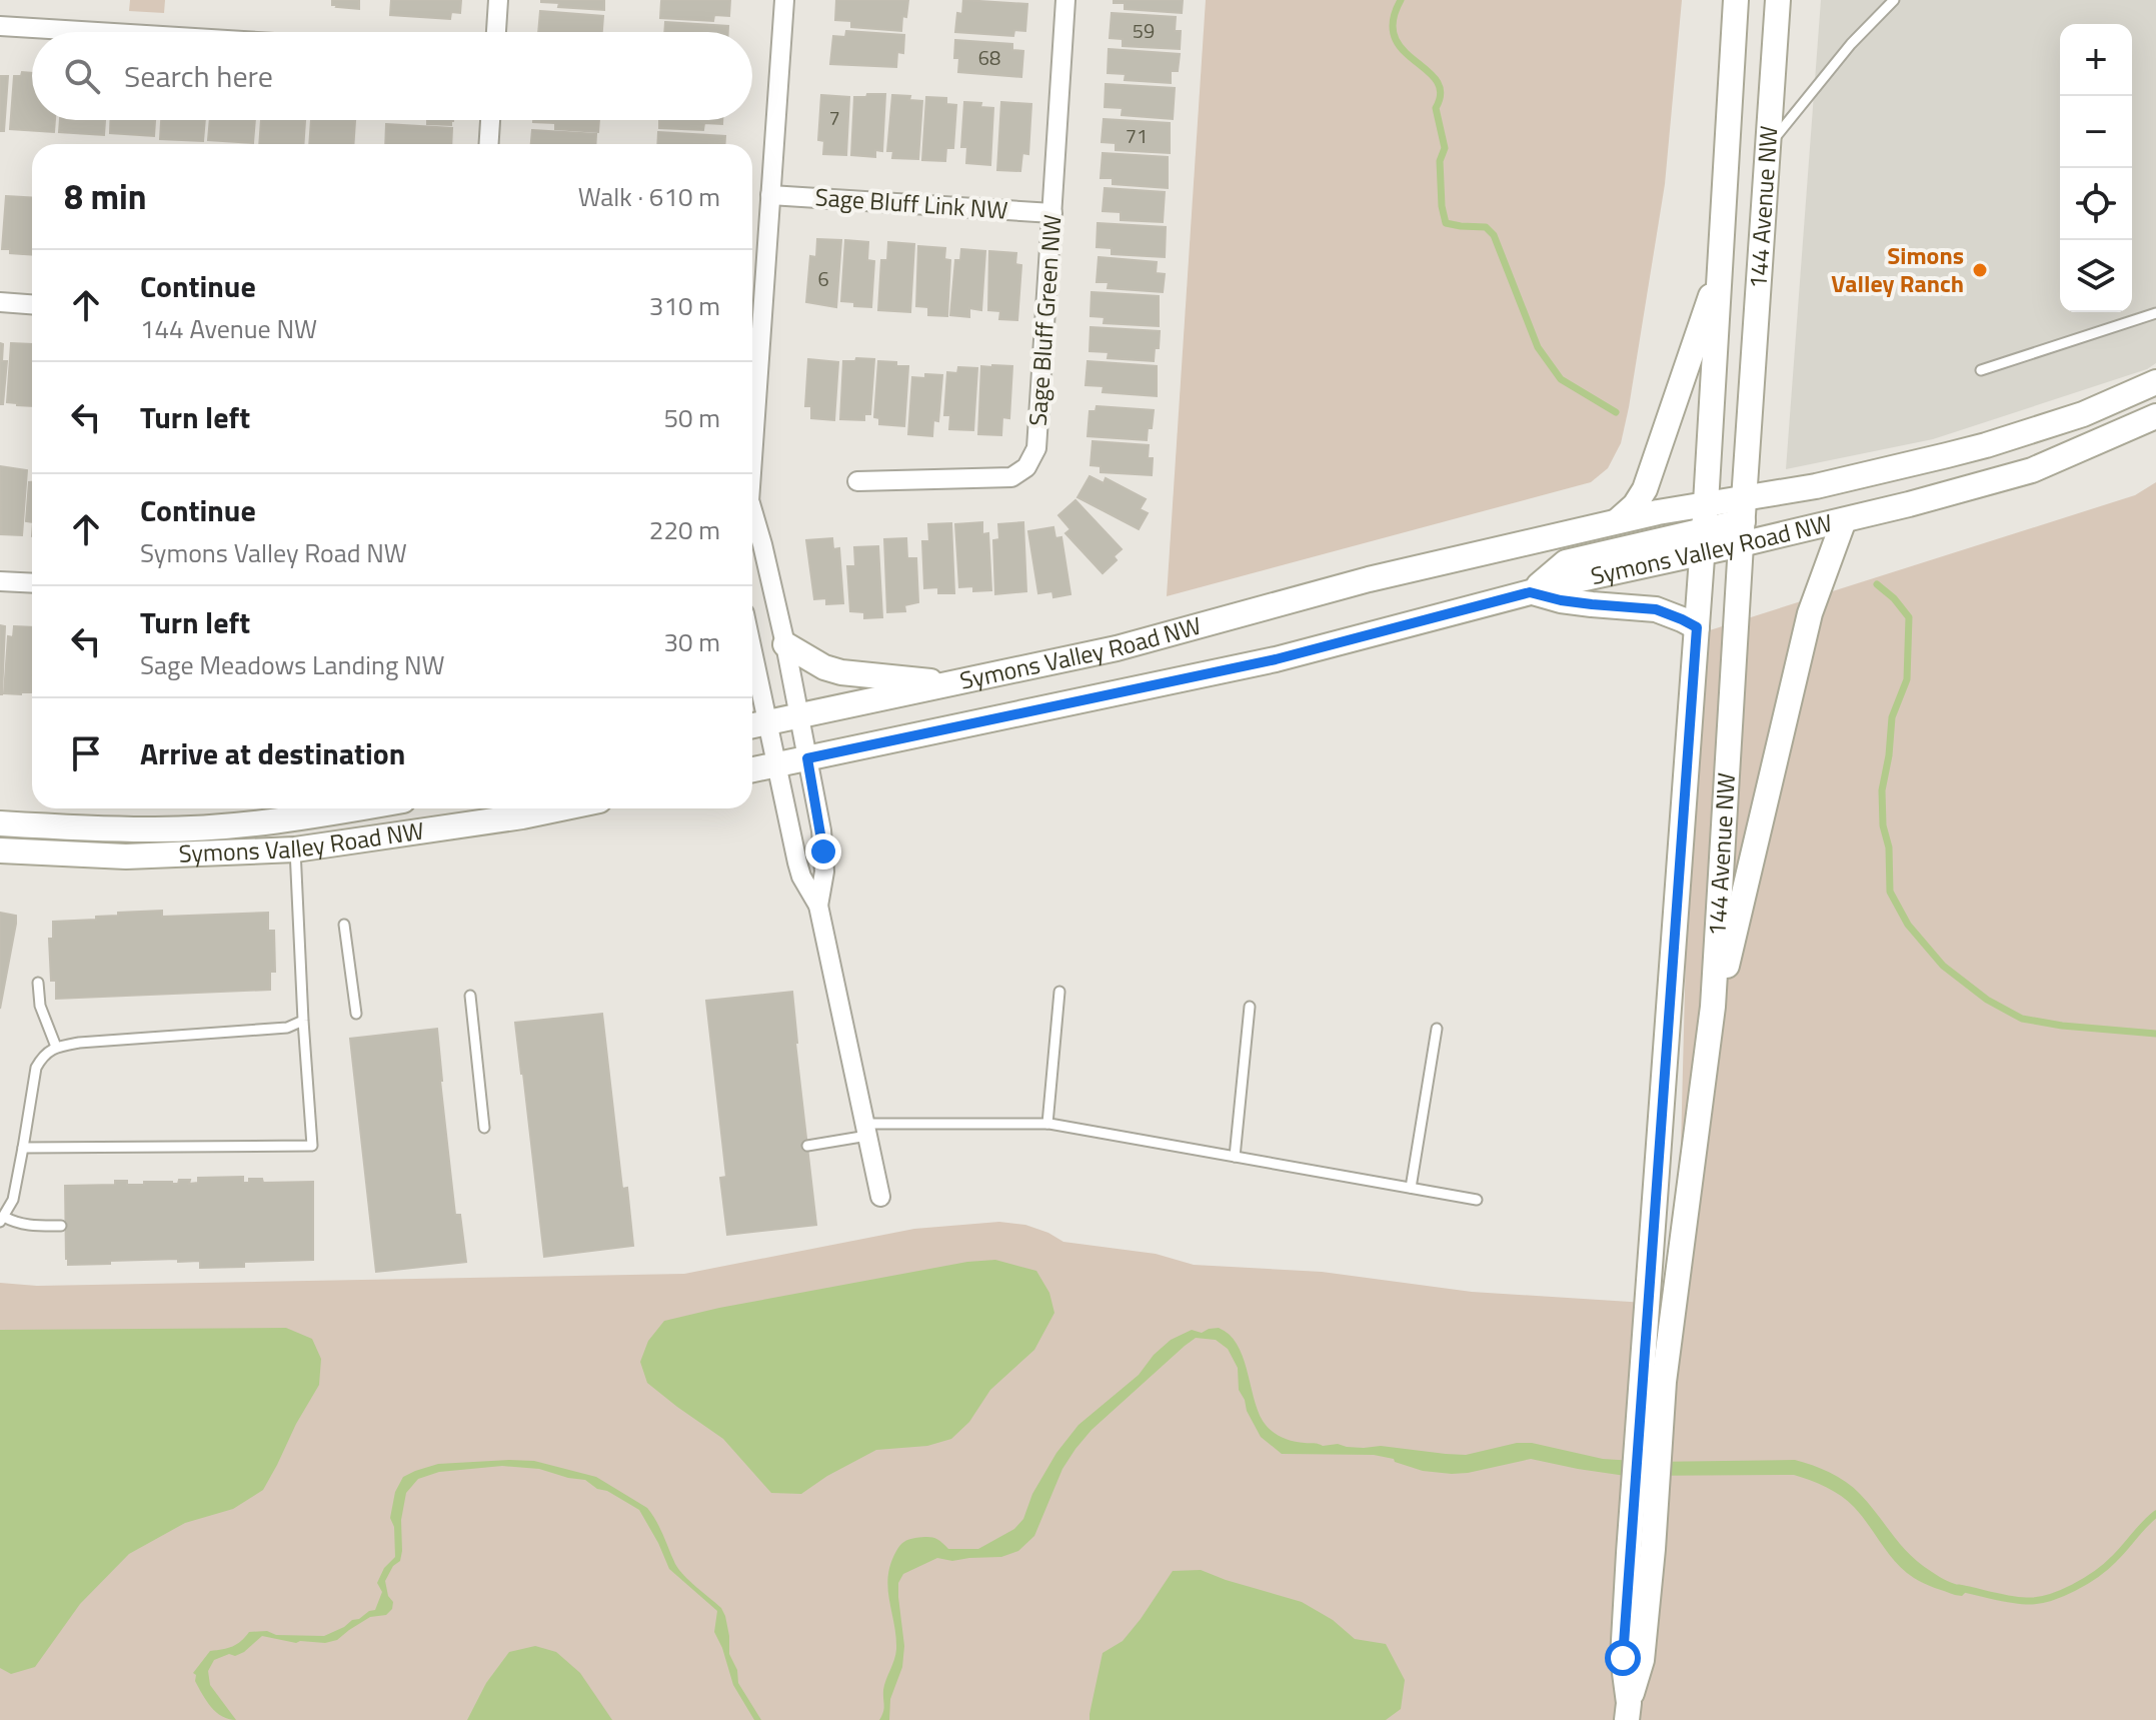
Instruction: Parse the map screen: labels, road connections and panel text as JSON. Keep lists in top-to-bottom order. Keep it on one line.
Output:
{"streets":{"main road":["144 Avenue NW","Symons Valley Road NW"],"street":["Sage Bluff Link NW","Sage Bluff Green NW"]},"crossings":[["Sage Bluff Link NW","Sage Bluff Green NW"],["144 Avenue NW","Symons Valley Road NW"]],"places":["Simons Valley Ranch"],"house_numbers":["59","68","7","71","6"],"page":{"map_buttons":["+","−"],"search":"Search here","heading":["8 min","Walk · 610 m"],"list":[["Continue","144 Avenue NW","310 m"],["Turn left","50 m"],["Continue","Symons Valley Road NW","220 m"],["Turn left","Sage Meadows Landing NW","30 m"],"Arrive at destination"]}}
